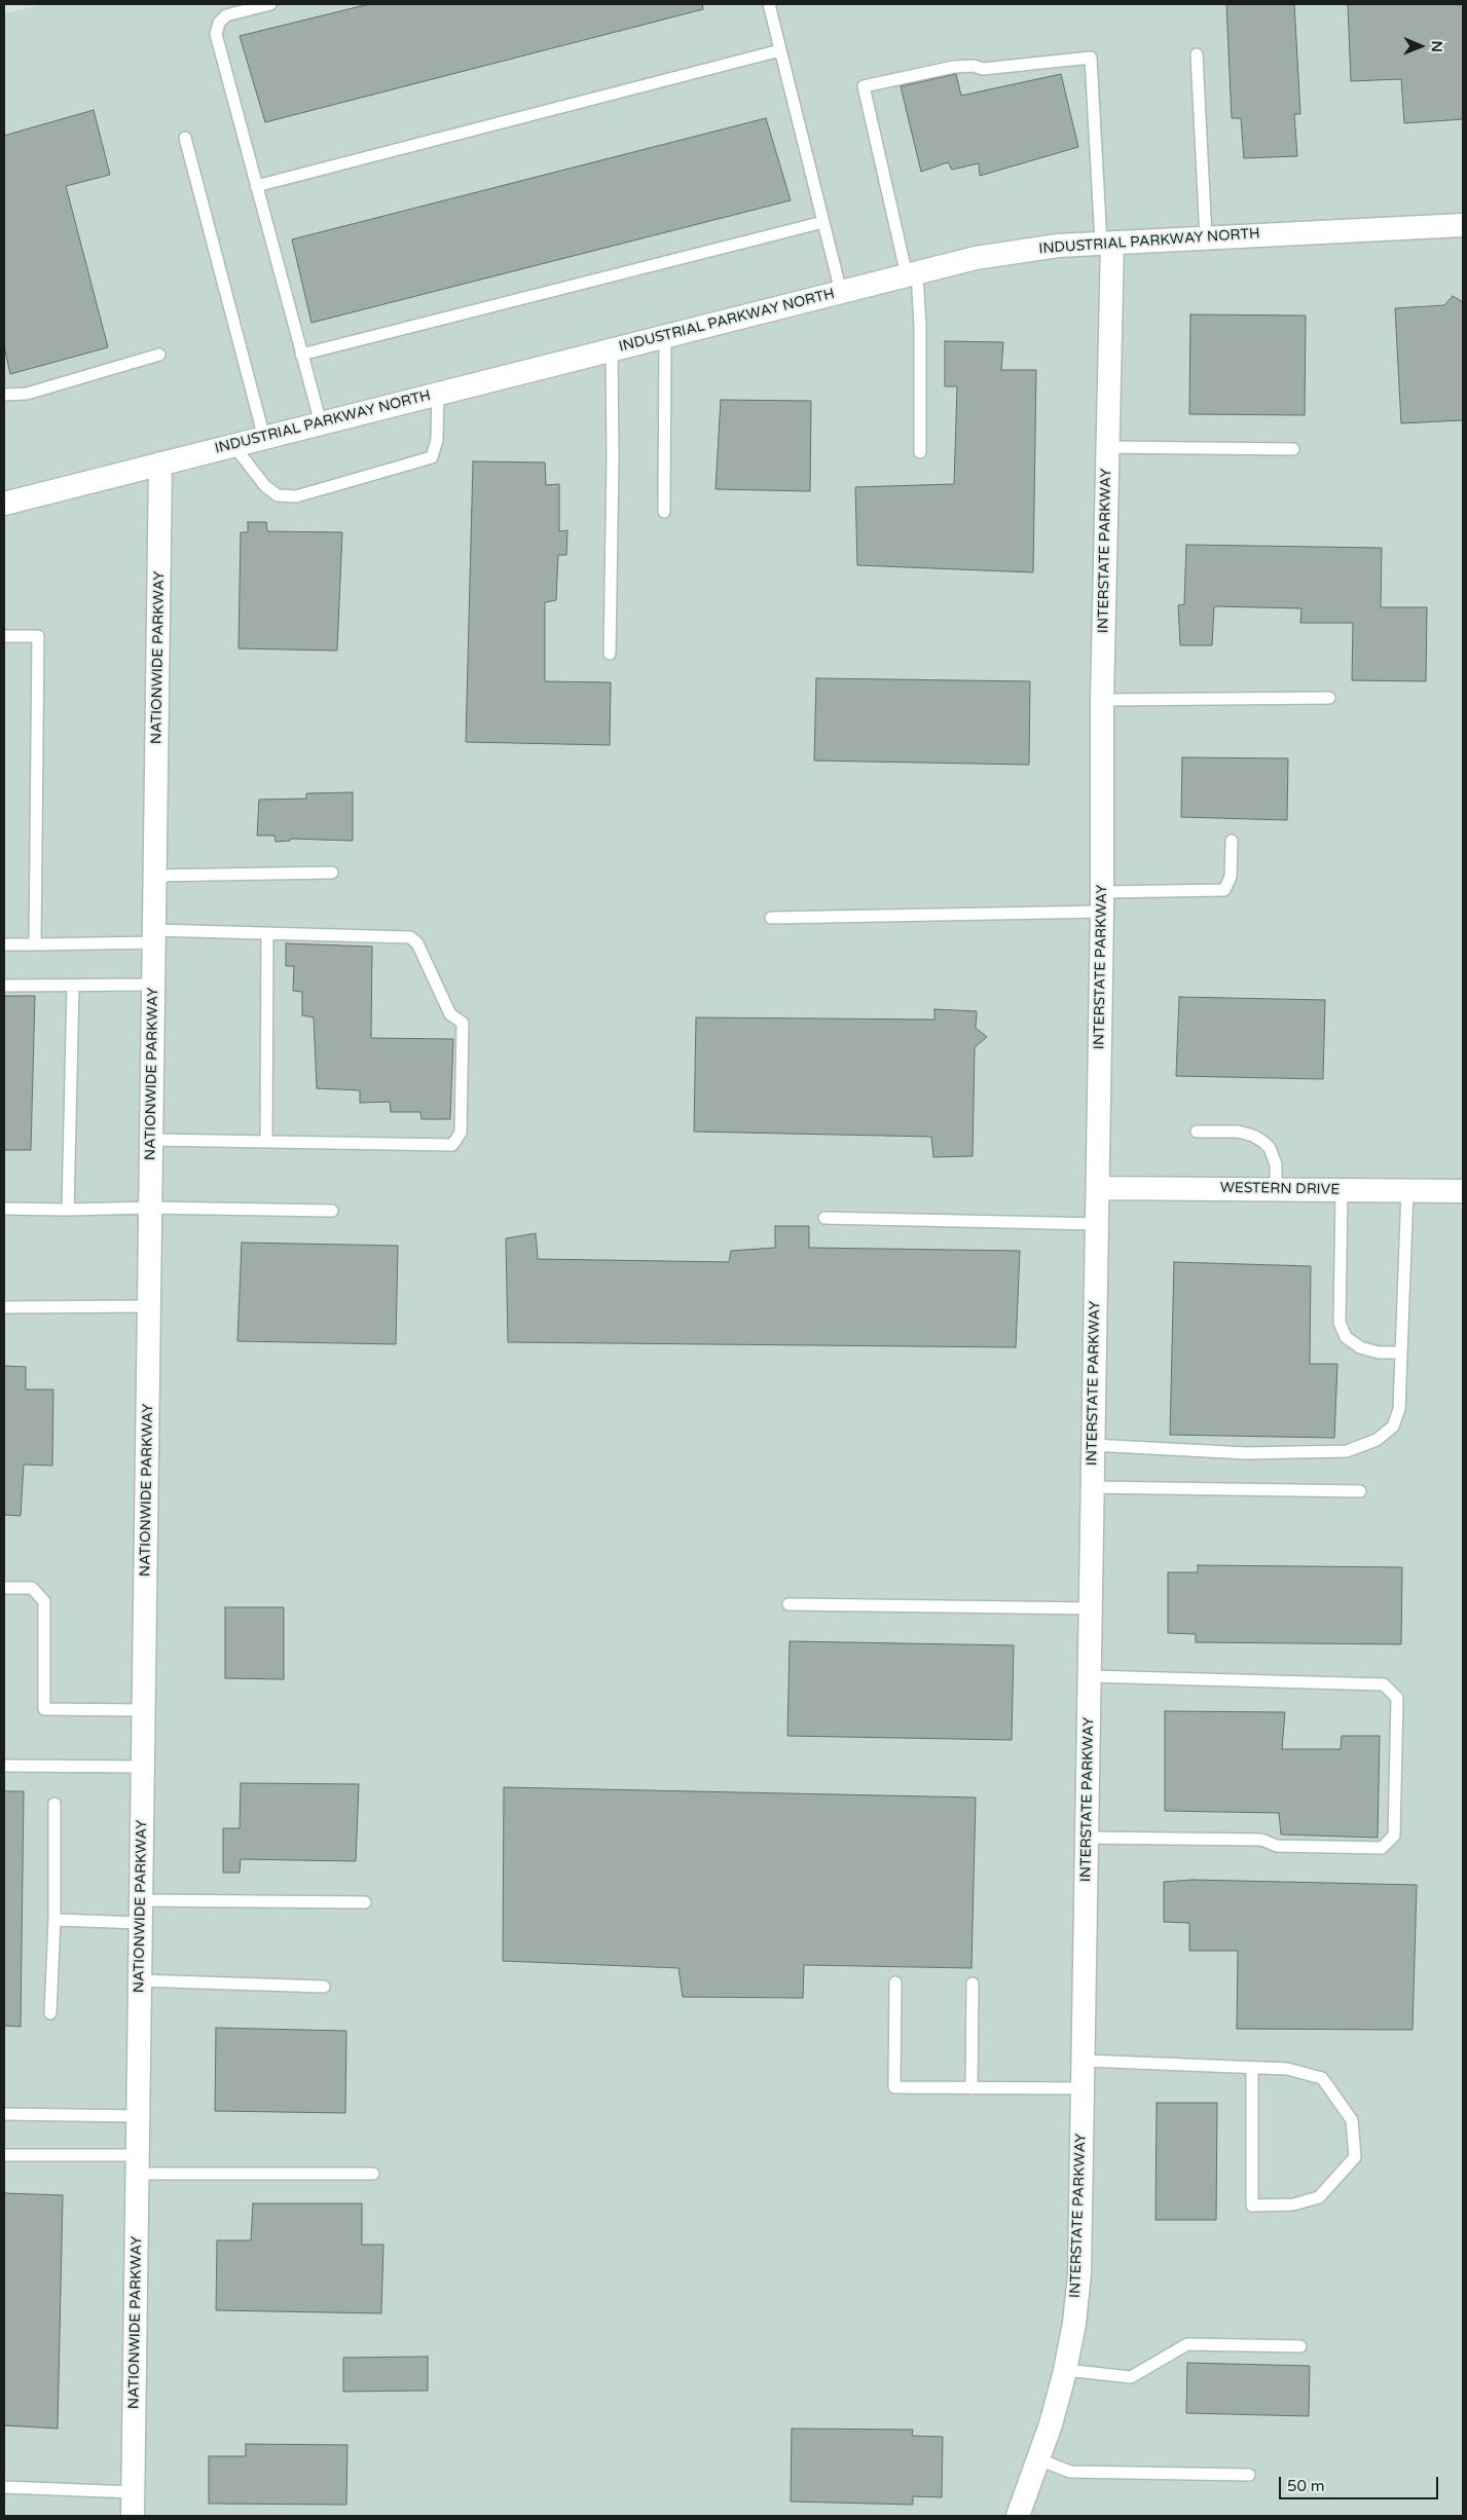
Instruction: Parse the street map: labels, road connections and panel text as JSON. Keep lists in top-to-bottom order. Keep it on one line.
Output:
{"streets":{"street":["INDUSTRIAL PARKWAY NORTH","INTERSTATE PARKWAY","NATIONWIDE PARKWAY","WESTERN DRIVE"]},"crossings":[["INDUSTRIAL PARKWAY NORTH","INTERSTATE PARKWAY"],["INDUSTRIAL PARKWAY NORTH","NATIONWIDE PARKWAY"],["INTERSTATE PARKWAY","WESTERN DRIVE"]],"scale_bar":"50 m","north":"right"}
